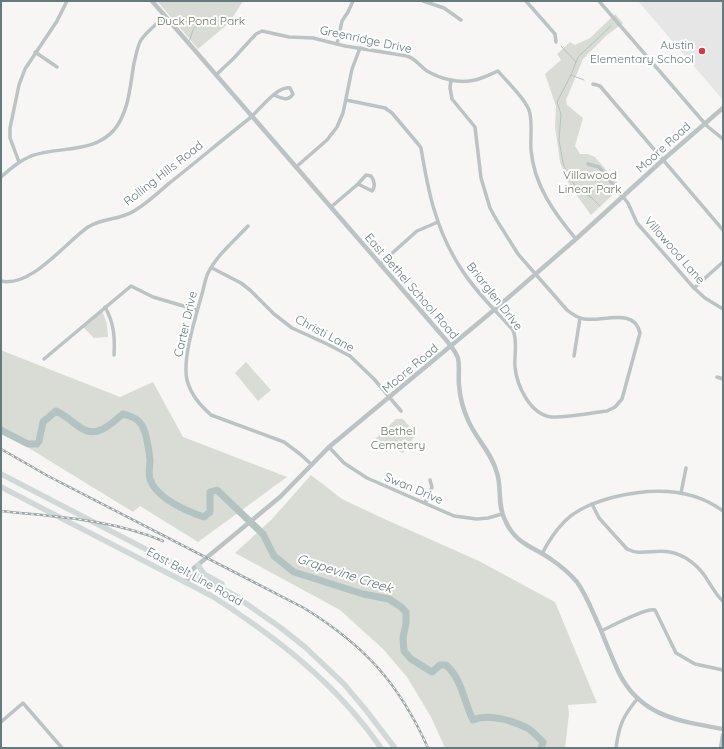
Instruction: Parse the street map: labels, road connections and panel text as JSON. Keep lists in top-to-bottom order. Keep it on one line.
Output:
{"streets":{"main road":["East Belt Line Road"],"street":["Greenridge Drive","Moore Road","Rolling Hills Road","Villawood Lane","East Bethel School Road","Briarglen Drive","Carter Drive","Christi Lane","Swan Drive"]},"crossings":[["Greenridge Drive","Moore Road"],["Greenridge Drive","East Bethel School Road"],["Moore Road","Villawood Lane"],["Moore Road","East Bethel School Road"],["Moore Road","Briarglen Drive"],["Moore Road","Carter Drive"],["Moore Road","Christi Lane"],["Moore Road","Swan Drive"],["Moore Road","East Belt Line Road"],["Rolling Hills Road","East Bethel School Road"],["East Bethel School Road","Swan Drive"],["Carter Drive","Christi Lane"]],"water":["Grapevine Creek"],"parks":["Duck Pond Park","Villawood Linear Park","Bethel Cemetery"],"places":["Austin Elementary School"]}
